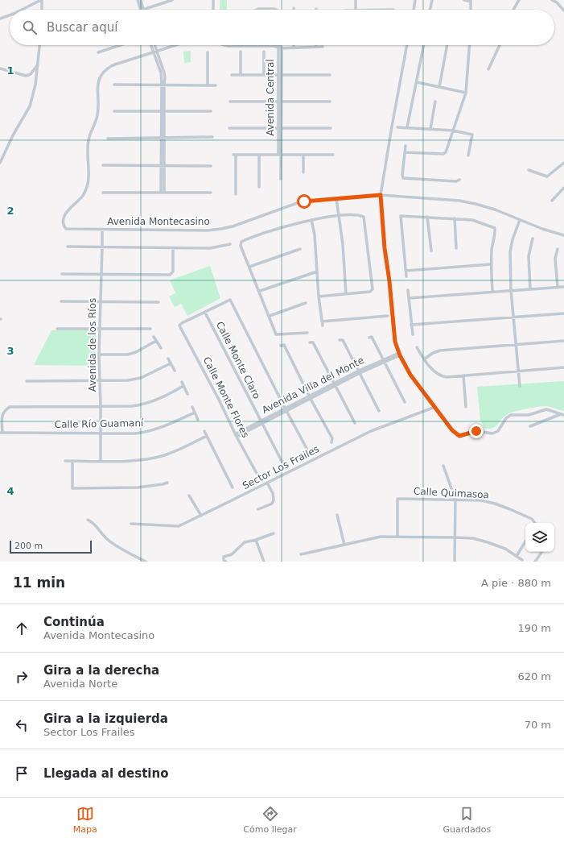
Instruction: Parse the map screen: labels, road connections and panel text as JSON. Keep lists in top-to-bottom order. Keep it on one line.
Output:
{"streets":{"street":["Avenida Central","Avenida Montecasino","Avenida de los Ríos","Calle Monte Claro","Avenida Villa del Monte","Calle Monte Flores","Calle Río Guamaní","Sector Los Frailes","Calle Quimasoa"]},"crossings":[["Avenida Montecasino","Avenida de los Ríos"],["Avenida de los Ríos","Calle Río Guamaní"],["Calle Monte Claro","Avenida Villa del Monte"],["Calle Monte Claro","Calle Monte Flores"],["Avenida Villa del Monte","Calle Monte Flores"]],"scale_bar":"200 m","page":{"search":"Buscar aquí","scale":"200 m","heading":["11 min","A pie · 880 m"],"list":[["Continúa","Avenida Montecasino","190 m"],["Gira a la derecha","Avenida Norte","620 m"],["Gira a la izquierda","Sector Los Frailes","70 m"],"Llegada al destino"],"nav":["Mapa","Cómo llegar","Guardados"]},"grid":{"rows":["1","2","3","4"]}}
